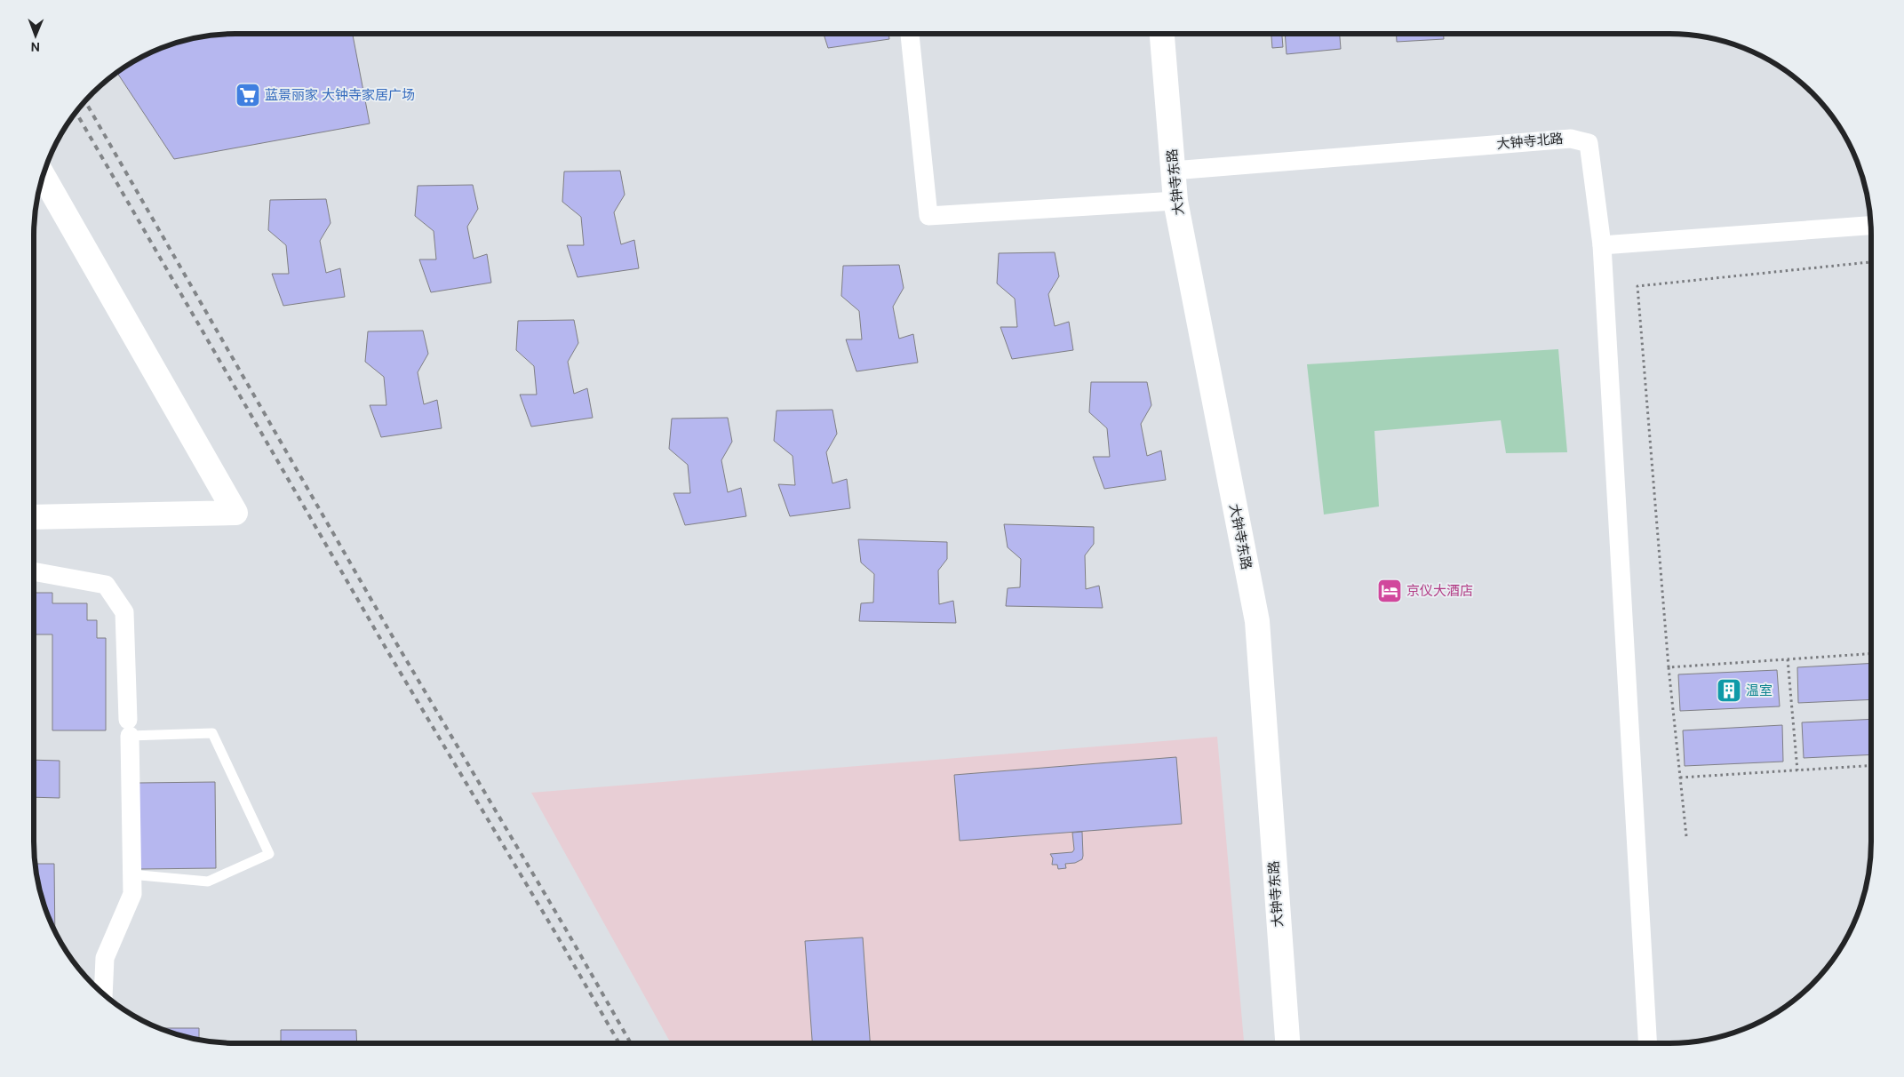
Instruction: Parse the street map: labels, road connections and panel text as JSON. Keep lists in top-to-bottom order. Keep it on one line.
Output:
{"streets":{"street":["大钟寺北路","大钟寺东路"]},"crossings":[["大钟寺北路","大钟寺东路"]],"places":{"supermarket":["蓝景丽家 大钟寺家居广场"],"hotel":["京仪大酒店"],"building":["温室"]},"north":"bottom"}
